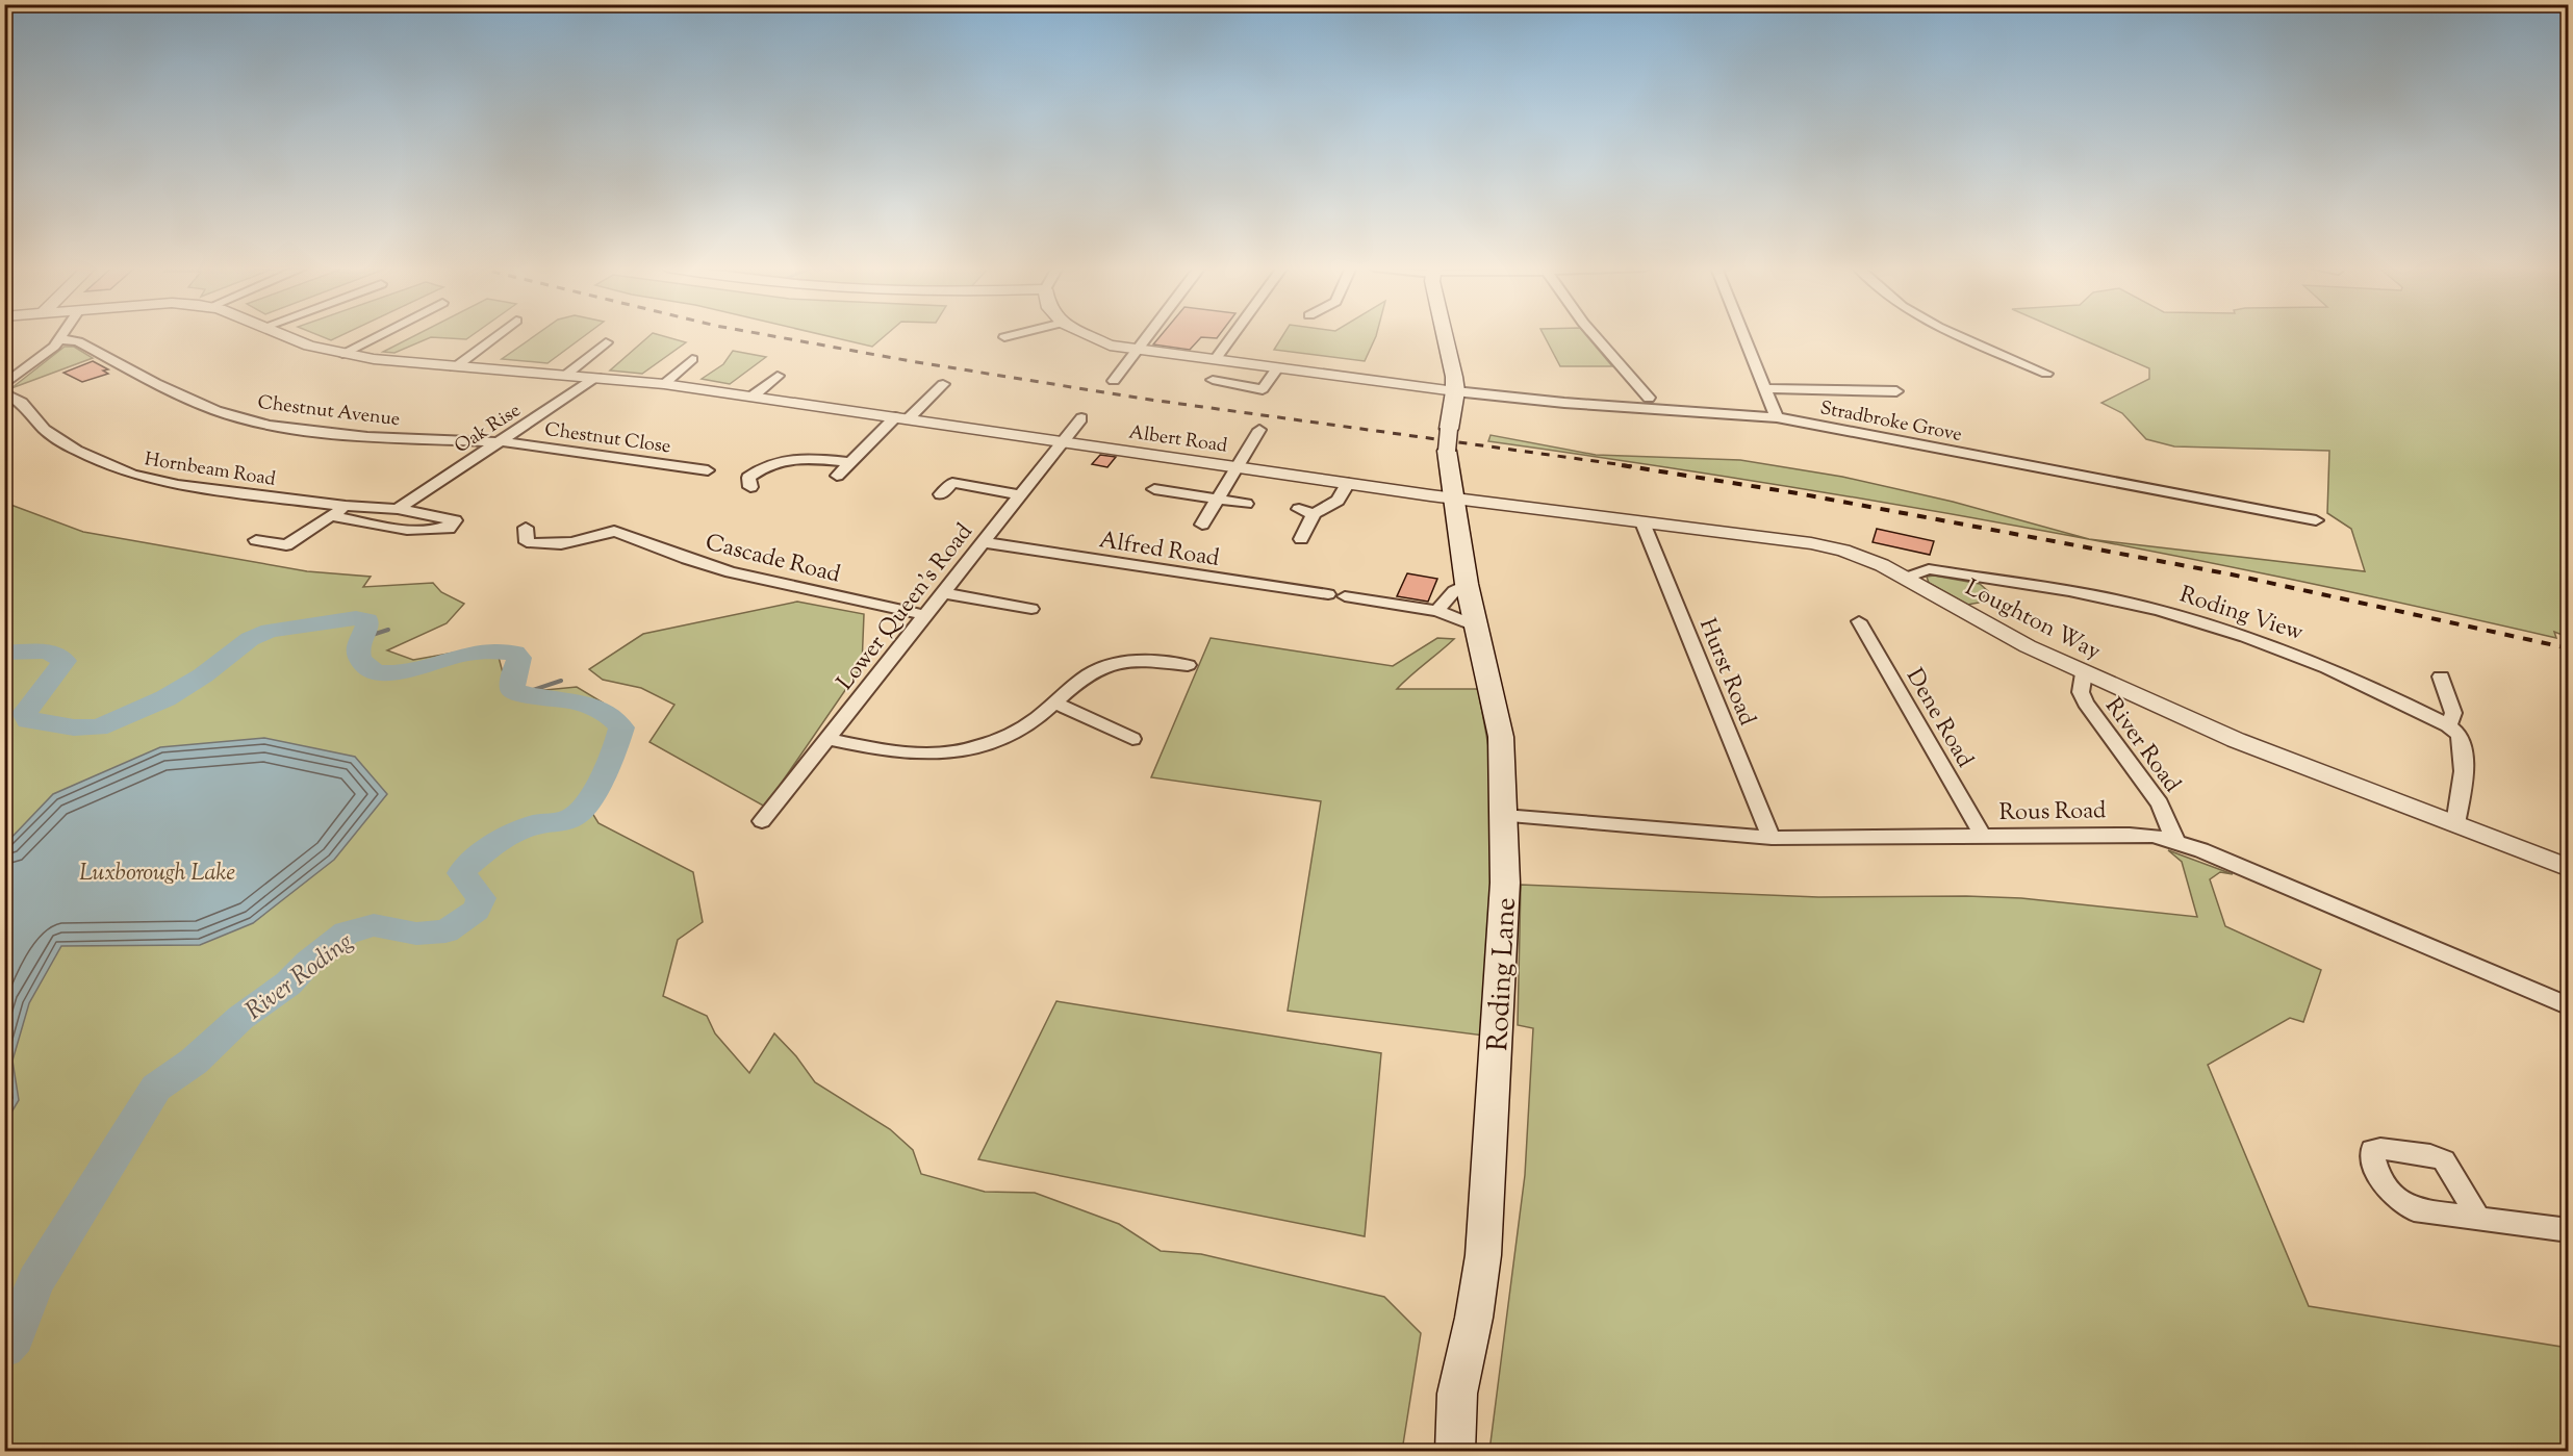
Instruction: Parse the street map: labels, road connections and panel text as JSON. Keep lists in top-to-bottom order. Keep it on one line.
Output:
{"streets":{"main road":["Roding Lane"],"street":["Chestnut Avenue","Stradbroke Grove","Oak Rise","Chestnut Close","Albert Road","Hornbeam Road","Alfred Road","Cascade Road","Lower Queen's Road","Roding View","Loughton Way","Hurst Road","Dene Road","River Road","Rous Road"]},"crossings":[["Chestnut Avenue","Oak Rise"],["Chestnut Avenue","Chestnut Close"],["Chestnut Avenue","Hornbeam Road"],["Stradbroke Grove","Roding Lane"],["Oak Rise","Chestnut Close"],["Oak Rise","Albert Road"],["Oak Rise","Hornbeam Road"],["Albert Road","Lower Queen's Road"],["Albert Road","Loughton Way"],["Albert Road","Roding Lane"],["Alfred Road","Lower Queen's Road"],["Cascade Road","Lower Queen's Road"],["Roding View","Loughton Way"],["Loughton Way","Hurst Road"],["Loughton Way","River Road"],["Loughton Way","Roding Lane"],["Hurst Road","Rous Road"],["Dene Road","Rous Road"],["River Road","Rous Road"],["Rous Road","Roding Lane"]],"water":["River Roding"],"parks":["Luxborough Lake"]}
